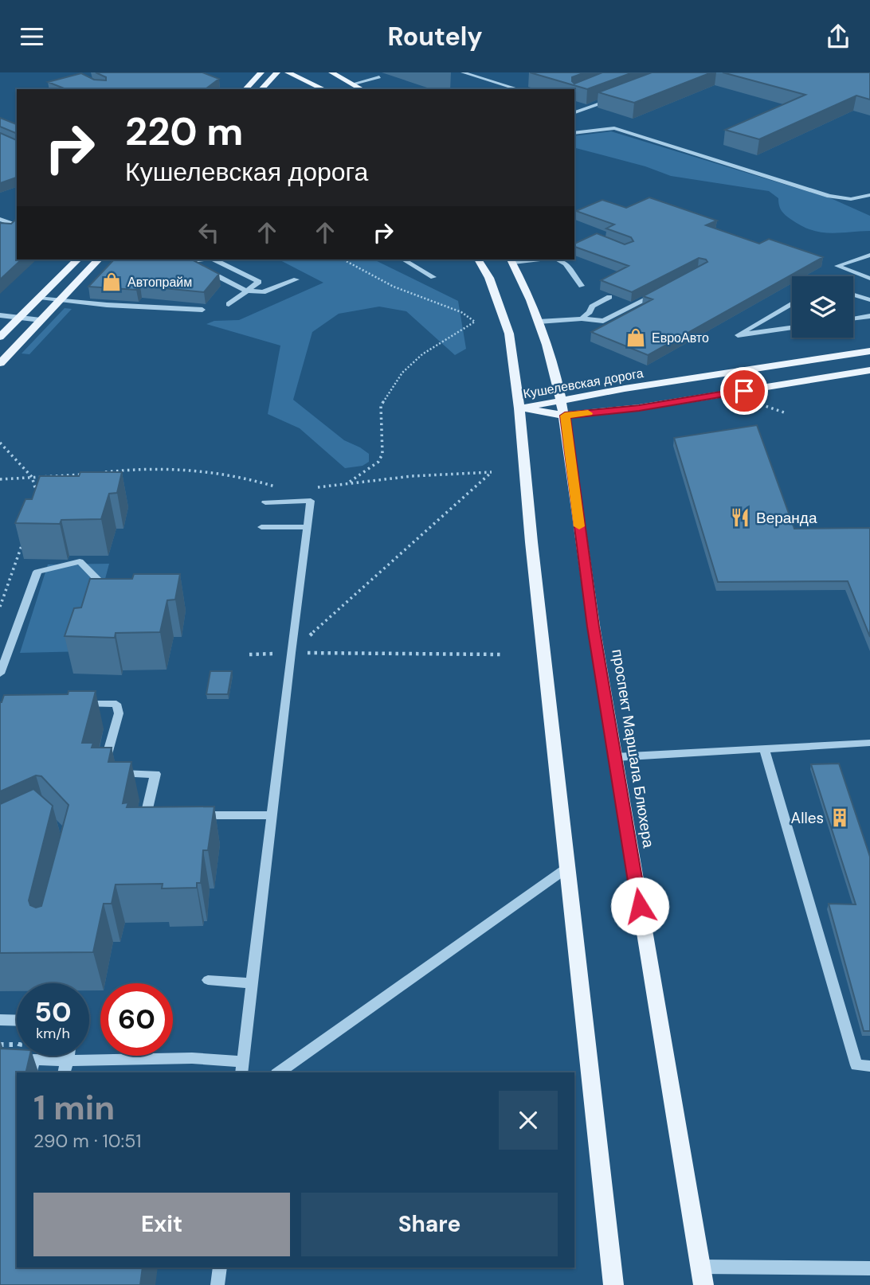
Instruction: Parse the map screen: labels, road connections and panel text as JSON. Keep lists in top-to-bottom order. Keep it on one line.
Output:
{"streets":{"main road":["Кушелевская дорога","проспект Маршала Блюхера"]},"crossings":[["Кушелевская дорога","проспект Маршала Блюхера"]],"places":{"shop":["Автопрайм","ЕвроАвто"],"restaurant":["Веранда"],"building":["Alles"]},"page":{"header":"Routely","turn":["220 m","Кушелевская дорога"],"speed":"50 km/h","limit":"60","heading":["1 min","290 m · 10:51"],"buttons":["Exit","Share"]}}
